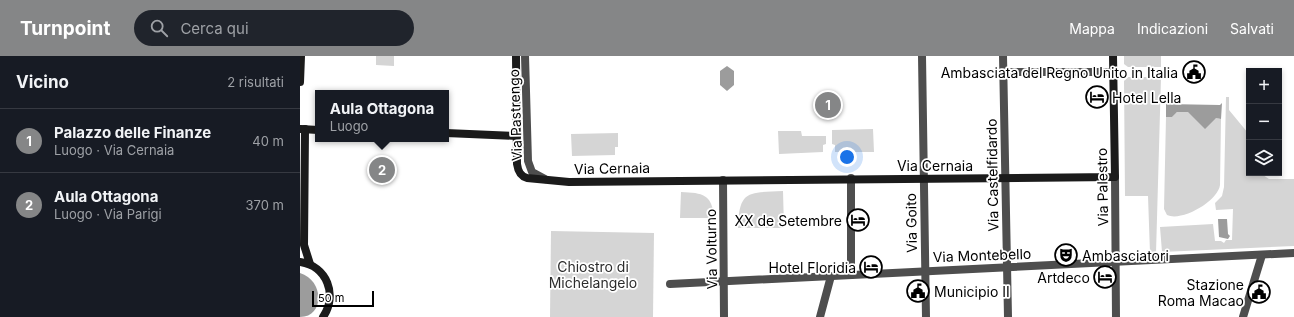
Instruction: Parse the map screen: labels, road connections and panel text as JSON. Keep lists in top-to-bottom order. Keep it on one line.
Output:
{"streets":{"main road":["Via Pastrengo","Via Cernaia","Via Palestro"],"street":["Via Castelfidardo","Via Goito","Via Volturno","Via Montebello"]},"crossings":[["Via Pastrengo","Via Cernaia"],["Via Cernaia","Via Castelfidardo"],["Via Cernaia","Via Palestro"],["Via Cernaia","Via Goito"],["Via Cernaia","Via Volturno"],["Via Castelfidardo","Via Montebello"],["Via Palestro","Via Montebello"],["Via Goito","Via Montebello"],["Via Volturno","Via Montebello"]],"parks":["Chiostro di Michelangelo"],"places":{"public building":["Ambasciata del Regno Unito in Italia","Municipio II","Stazione Roma Macao"],"hotel":["Hotel Lella","XX de Setembre","Hotel Floridia","Artdeco"],"theatre":["Ambasciatori"]},"scale_bar":"50 m","page":{"header":"Turnpoint","search":"Cerca qui","nav":["Mappa","Indicazioni","Salvati"],"heading":["Vicino","2 risultati"],"map_buttons":["+","−"],"pins":["1","2"],"popup":["Aula Ottagona","Luogo"],"list":[{"mark":"1","name":"Palazzo delle Finanze","note":"Luogo · Via Cernaia","value":"40 m"},{"mark":"2","name":"Aula Ottagona","note":"Luogo · Via Parigi","value":"370 m"}],"scale":"50 m"}}
